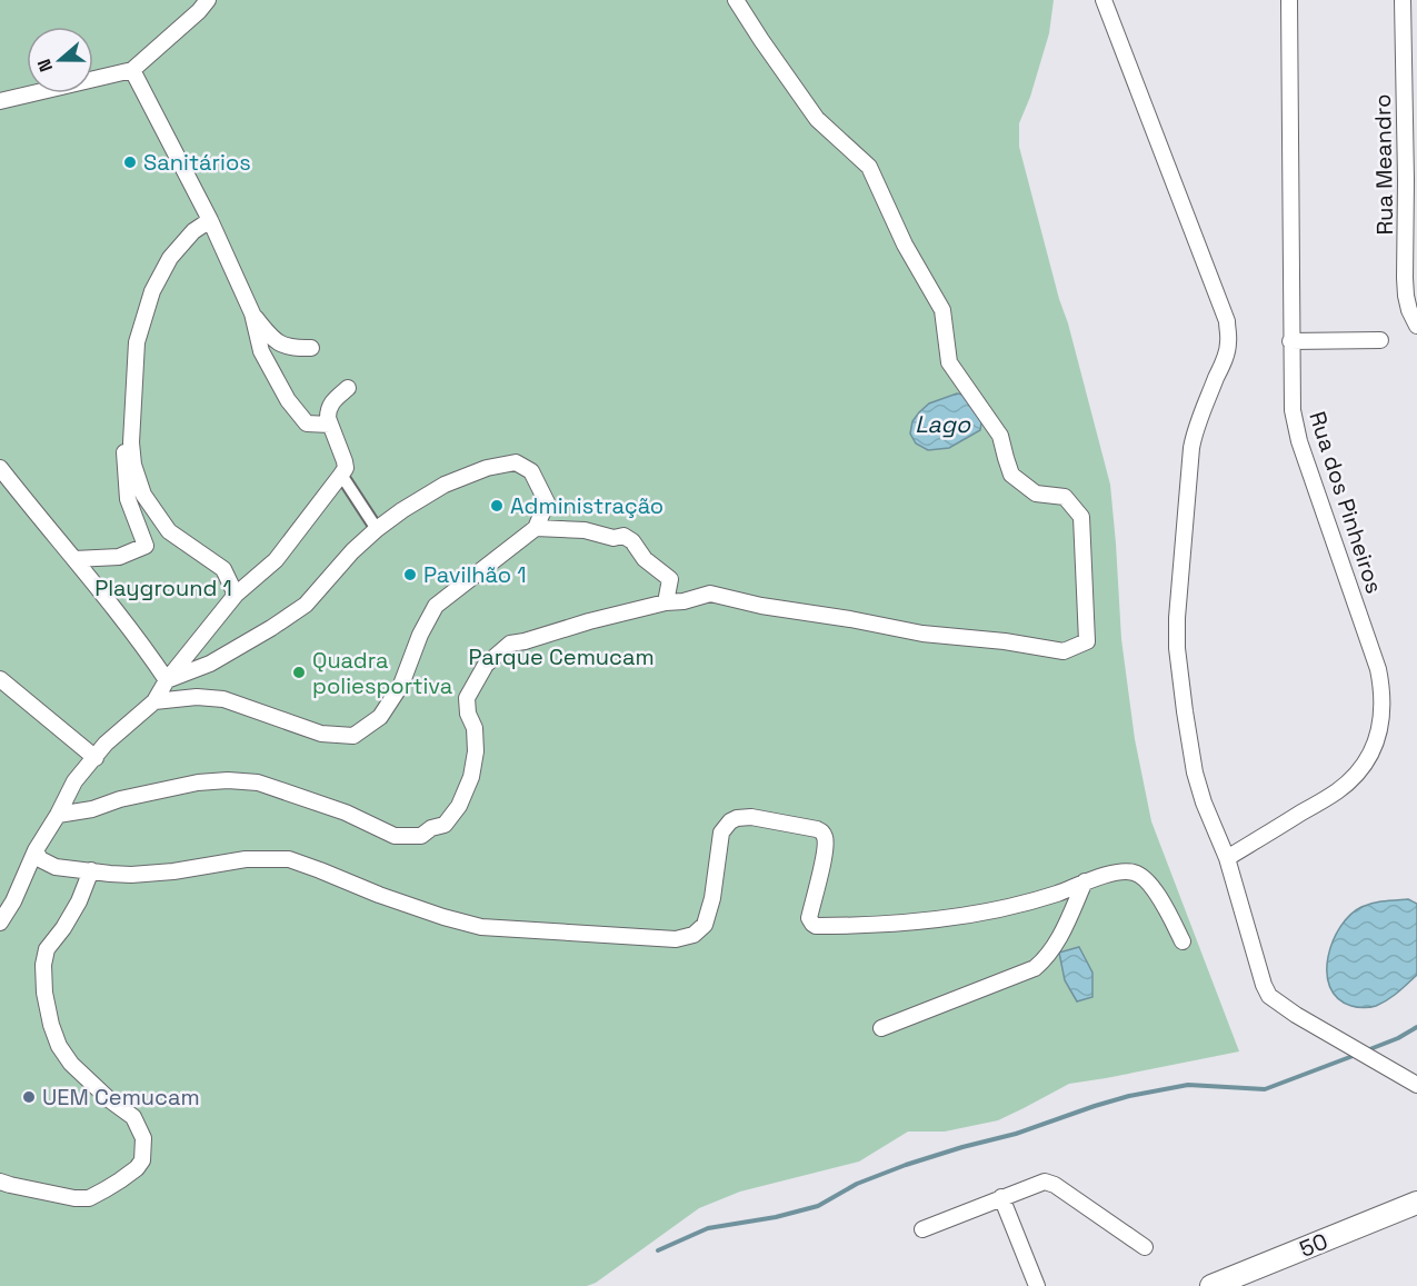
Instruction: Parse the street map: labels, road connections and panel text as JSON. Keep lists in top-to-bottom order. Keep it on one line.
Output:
{"streets":{"main road":["50"],"street":["Rua Meandro","Rua dos Pinheiros"]},"water":["Lago"],"parks":["Playground 1","Parque Cemucam"],"places":["Sanitários","Administração","Pavilhão 1","Quadra poliesportiva","UEM Cemucam"],"north":"left"}
